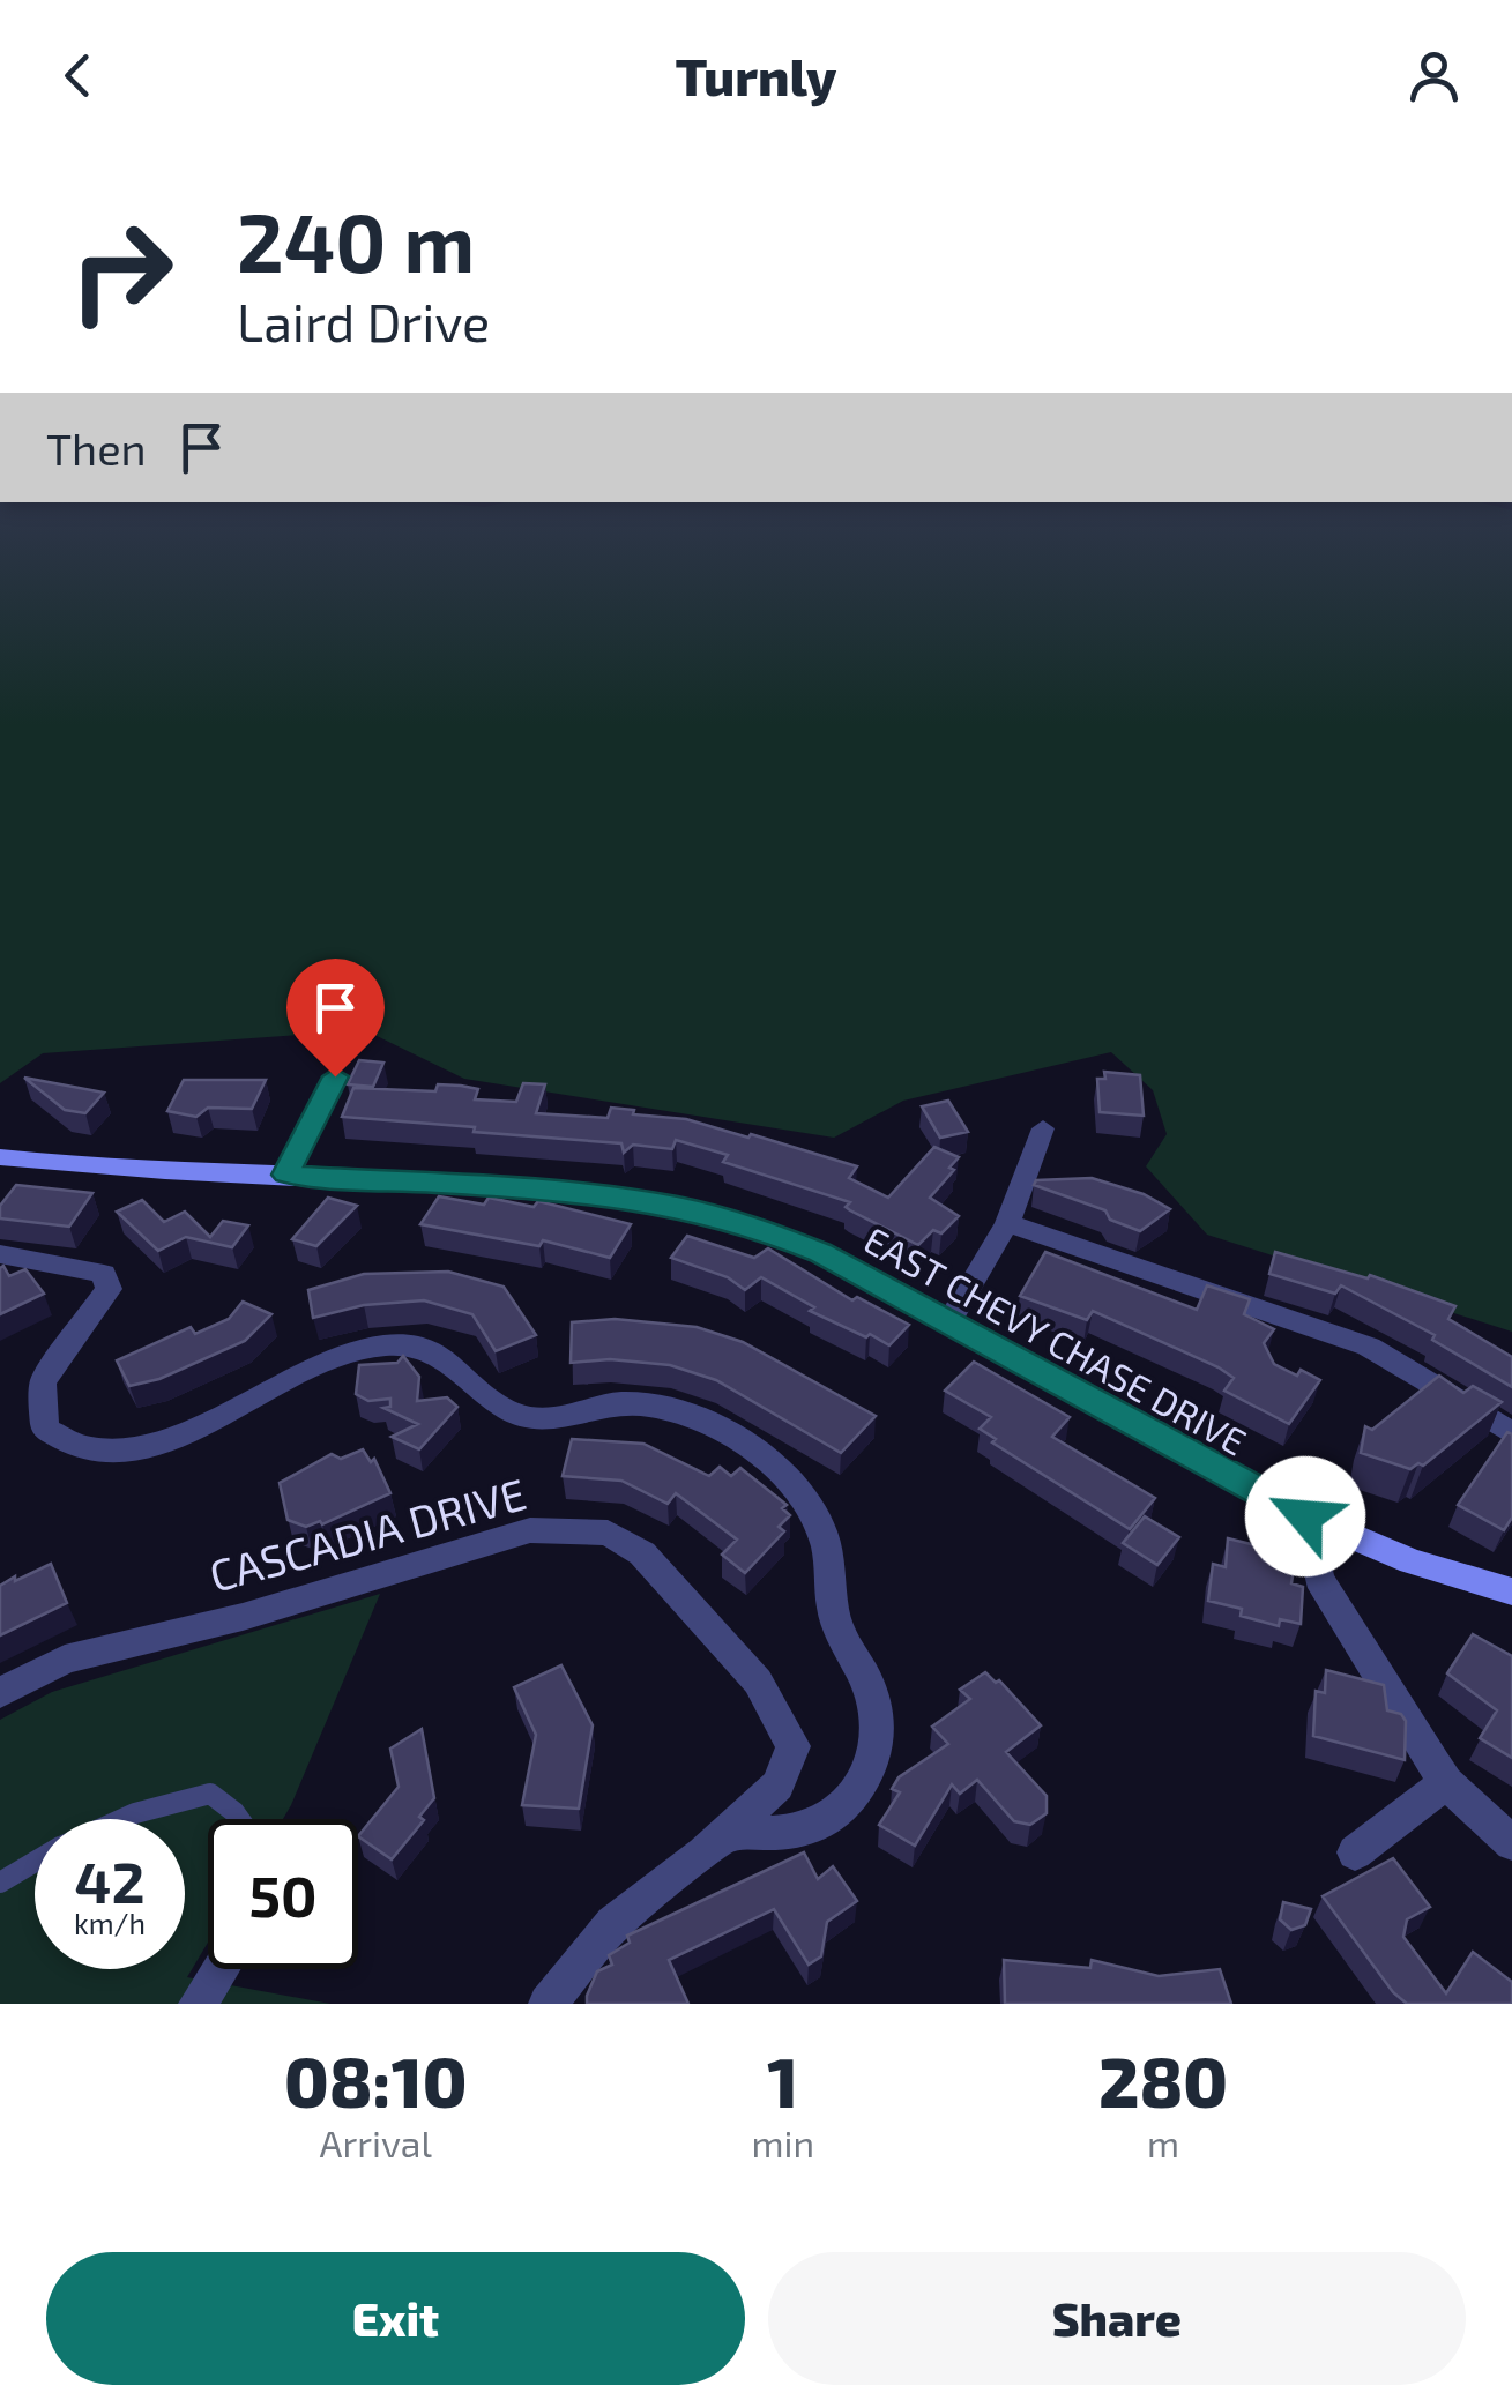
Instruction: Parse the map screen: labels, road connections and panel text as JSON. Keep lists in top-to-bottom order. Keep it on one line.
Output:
{"streets":{"main road":["EAST CHEVY CHASE DRIVE"],"street":["CASCADIA DRIVE"]},"page":{"header":"Turnly","turn":["240 m","Laird Drive"],"then":"Then","speed":"42 km/h","limit":"50","eta":["08:10","Arrival","1","min","280","m"],"buttons":["Exit","Share"]}}
